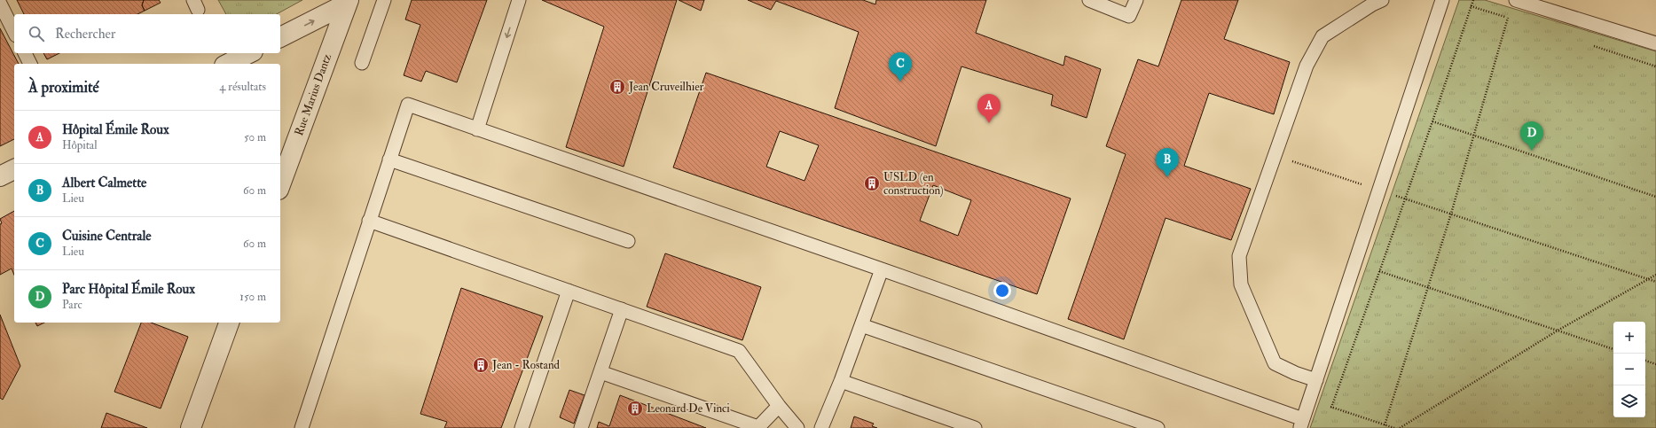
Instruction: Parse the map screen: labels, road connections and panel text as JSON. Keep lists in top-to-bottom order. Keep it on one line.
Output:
{"streets":{"street":["Rue Marius Dantz"]},"places":{"building":["Jean Cruveilhier","USLD (en construction)","Jean - Rostand","Leonard De Vinci"]},"page":{"search":"Rechercher","pins":["C","A","D","B"],"heading":["À proximité","4 résultats"],"list":[{"mark":"A","name":"Hôpital Émile Roux","note":"Hôpital","value":"50 m"},{"mark":"B","name":"Albert Calmette","note":"Lieu","value":"60 m"},{"mark":"C","name":"Cuisine Centrale","note":"Lieu","value":"60 m"},{"mark":"D","name":"Parc Hôpital Émile Roux","note":"Parc","value":"150 m"}],"map_buttons":["+","−"]}}
